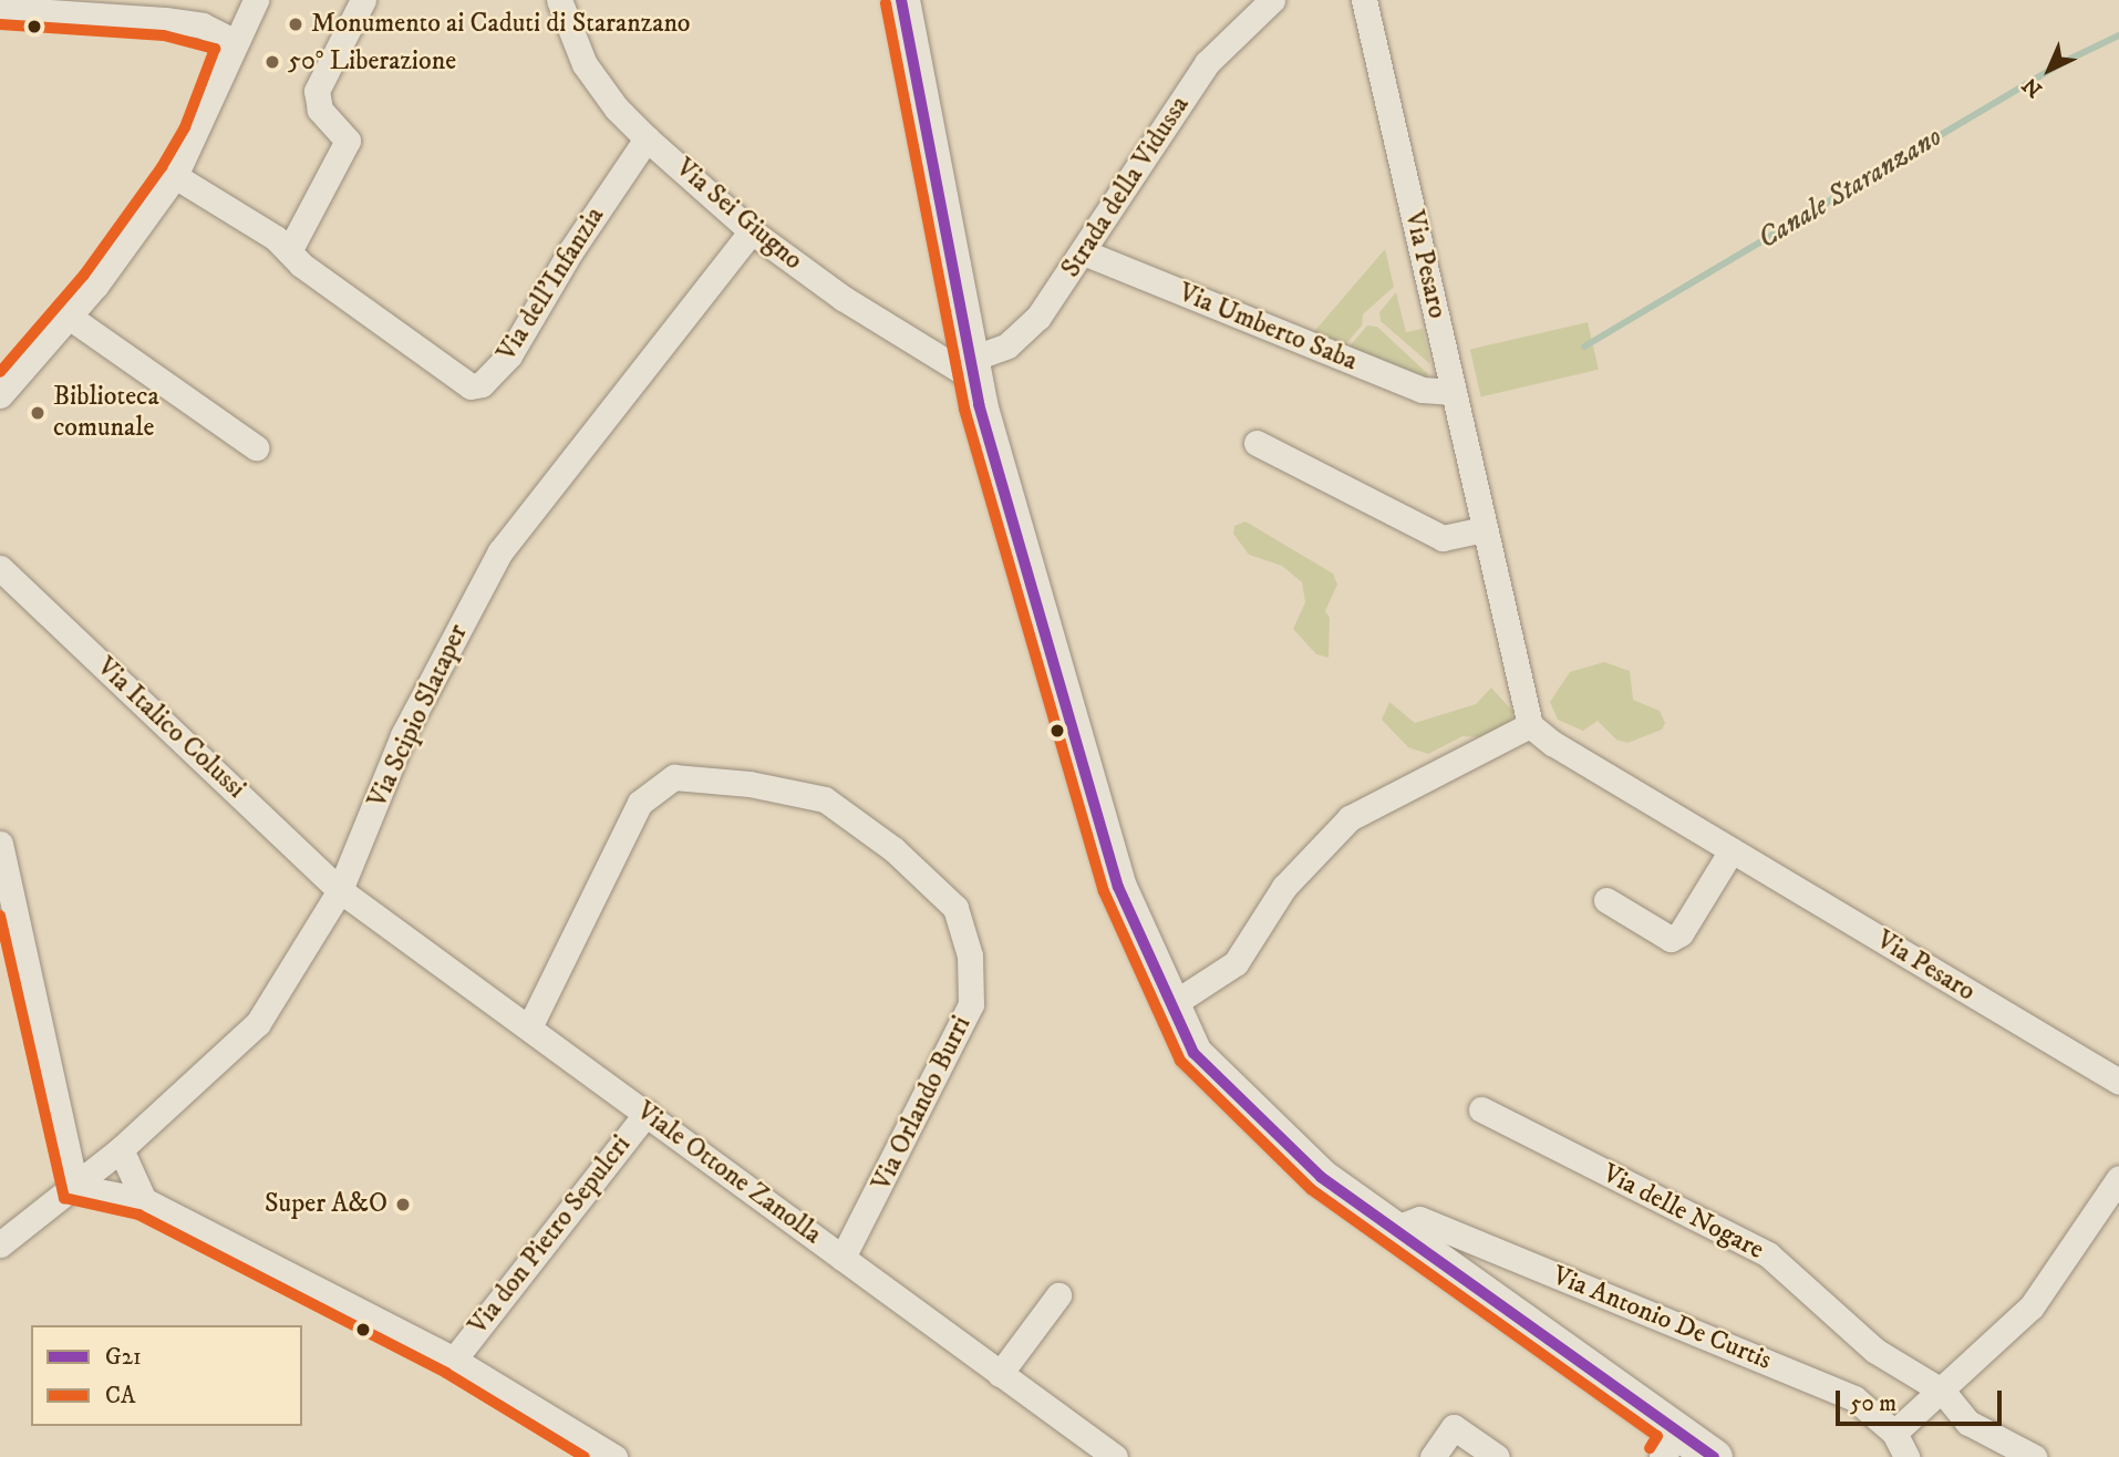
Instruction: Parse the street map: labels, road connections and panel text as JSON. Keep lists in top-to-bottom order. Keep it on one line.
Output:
{"streets":{"street":["Strada della Vidussa","Via Sei Giugno","Via Pesaro","Via dell'Infanzia","Via Umberto Saba","Via Scipio Slataper","Via Italico Colussi","Via Orlando Burri","Viale Ottone Zanolla","Via delle Nogare","Via don Pietro Sepulcri","Via Antonio De Curtis"]},"crossings":[["Strada della Vidussa","Via Sei Giugno"],["Strada della Vidussa","Via Umberto Saba"],["Via Sei Giugno","Via dell'Infanzia"],["Via Sei Giugno","Via Scipio Slataper"],["Via Pesaro","Via Umberto Saba"],["Via Scipio Slataper","Via Italico Colussi"],["Via Scipio Slataper","Viale Ottone Zanolla"],["Via Italico Colussi","Viale Ottone Zanolla"],["Via Orlando Burri","Viale Ottone Zanolla"],["Viale Ottone Zanolla","Via don Pietro Sepulcri"]],"water":["Canale Staranzano"],"places":["Monumento ai Caduti di Staranzano","50° Liberazione","Biblioteca comunale","Super A&O"],"lines":["transit line G21","transit line CA"],"legend":["G21","CA"],"scale_bar":"50 m","north":"bottom left"}
